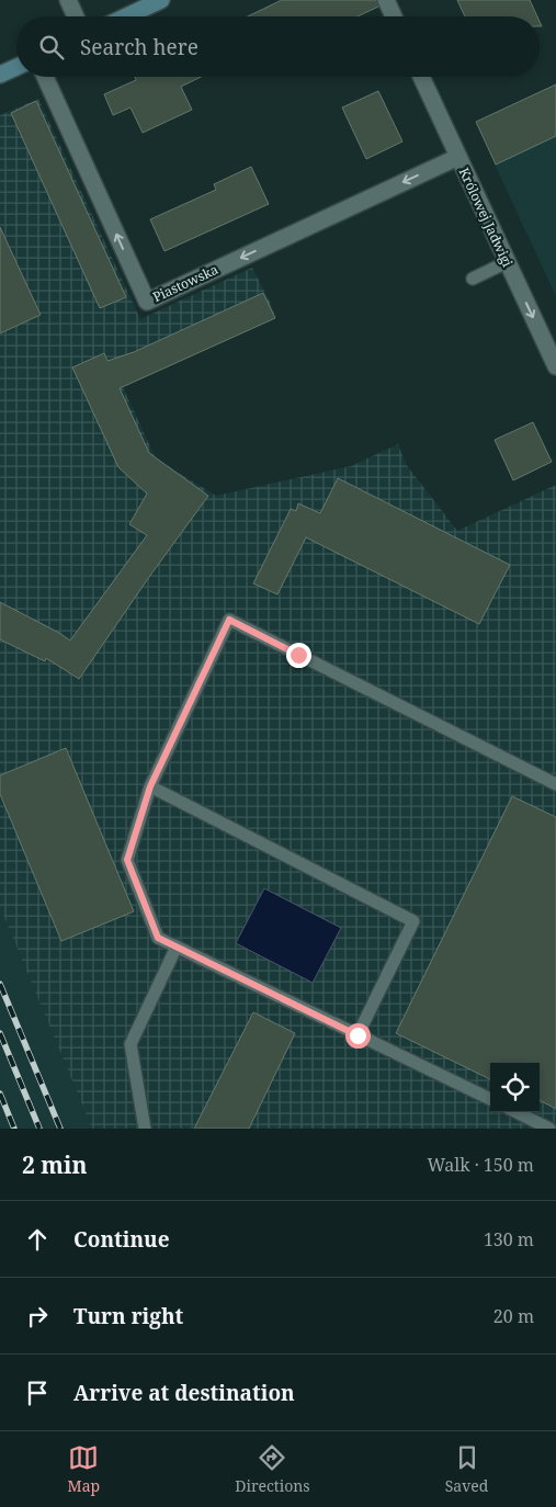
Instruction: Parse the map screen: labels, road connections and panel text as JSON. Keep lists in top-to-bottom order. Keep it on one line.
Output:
{"streets":{"street":["Królowej Jadwigi","Piastowska"]},"crossings":[["Królowej Jadwigi","Piastowska"]],"one_way":["Królowej Jadwigi"],"page":{"search":"Search here","heading":["2 min","Walk · 150 m"],"list":[["Continue","130 m"],["Turn right","20 m"],"Arrive at destination"],"nav":["Map","Directions","Saved"]}}
